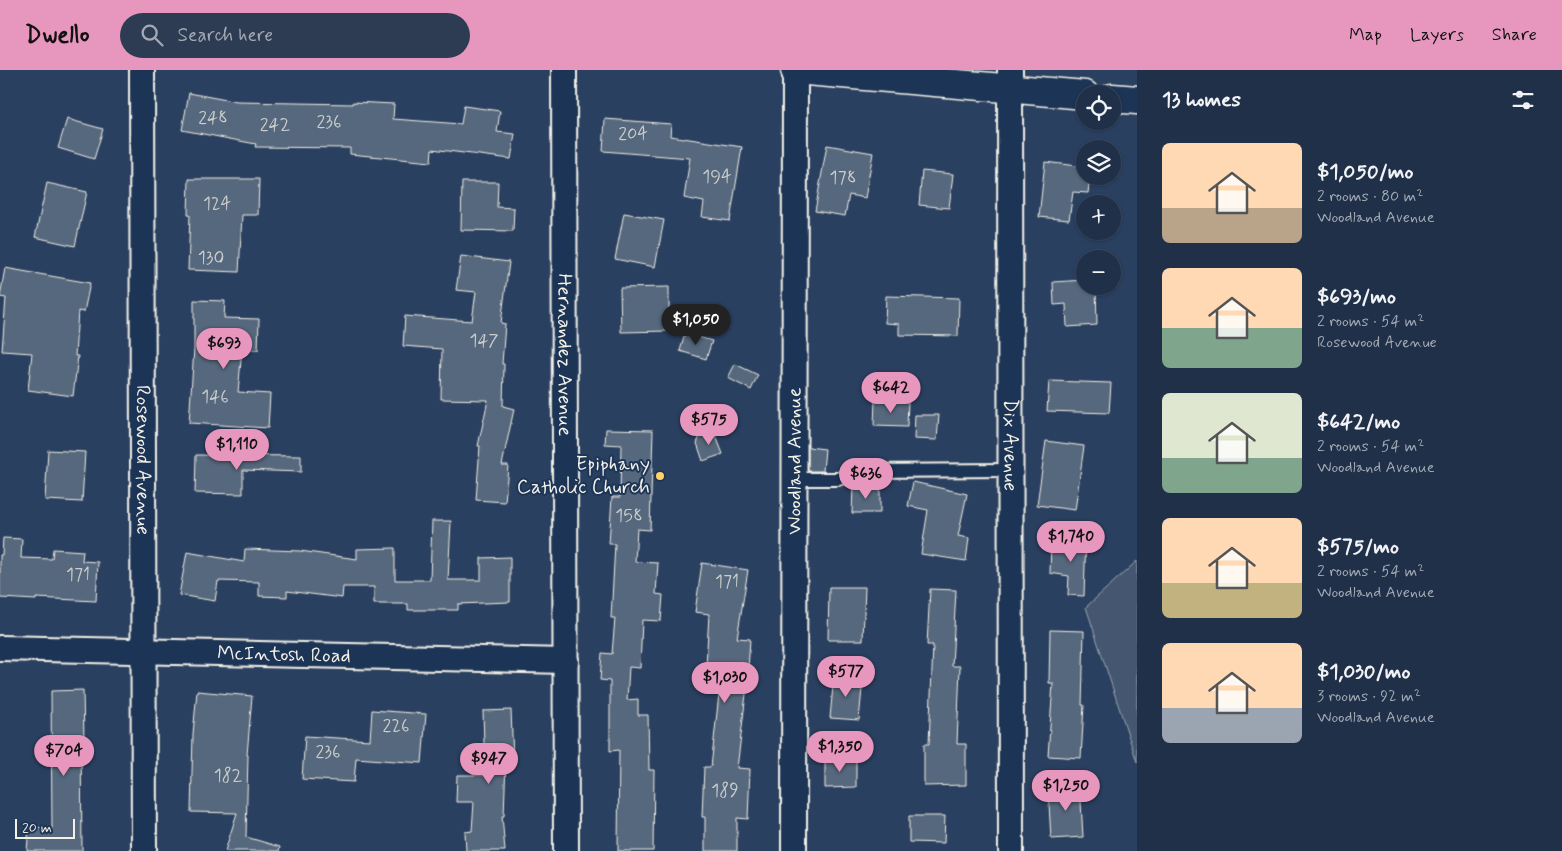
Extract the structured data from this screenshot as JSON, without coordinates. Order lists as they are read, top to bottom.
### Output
{
  "streets": {
    "street": [
      "Hernandez Avenue",
      "Dix Avenue",
      "Rosewood Avenue",
      "Woodland Avenue",
      "McIntosh Road"
    ]
  },
  "crossings": [
    ["Hernandez Avenue", "McIntosh Road"],
    ["Rosewood Avenue", "McIntosh Road"]
  ],
  "places": ["Epiphany Catholic Church"],
  "house_numbers": [
    "248",
    "236",
    "242",
    "204",
    "194",
    "178",
    "124",
    "130",
    "147",
    "146",
    "158",
    "171",
    "171",
    "226",
    "236",
    "182",
    "189"
  ],
  "scale_bar": "20 m",
  "page": {
    "header": "Dwello",
    "search": "Search here",
    "nav": ["Map", "Layers", "Share"],
    "heading": "13 homes",
    "map_buttons": ["+", "−"],
    "list": [
      {
        "name": "$1,050/mo",
        "note": "2 rooms · 80 m² · Woodland Avenue"
      },
      {
        "name": "$693/mo",
        "note": "2 rooms · 54 m² · Rosewood Avenue"
      },
      {
        "name": "$642/mo",
        "note": "2 rooms · 54 m² · Woodland Avenue"
      },
      {
        "name": "$575/mo",
        "note": "2 rooms · 54 m² · Woodland Avenue"
      },
      {
        "name": "$1,030/mo",
        "note": "3 rooms · 92 m² · Woodland Avenue"
      }
    ],
    "price": [
      "$1,050",
      "$693",
      "$642",
      "$575",
      "$1,110",
      "$636",
      "$1,740",
      "$577",
      "$1,030",
      "$1,350",
      "$704",
      "$947",
      "$1,250"
    ],
    "scale": "20 m"
  }
}
